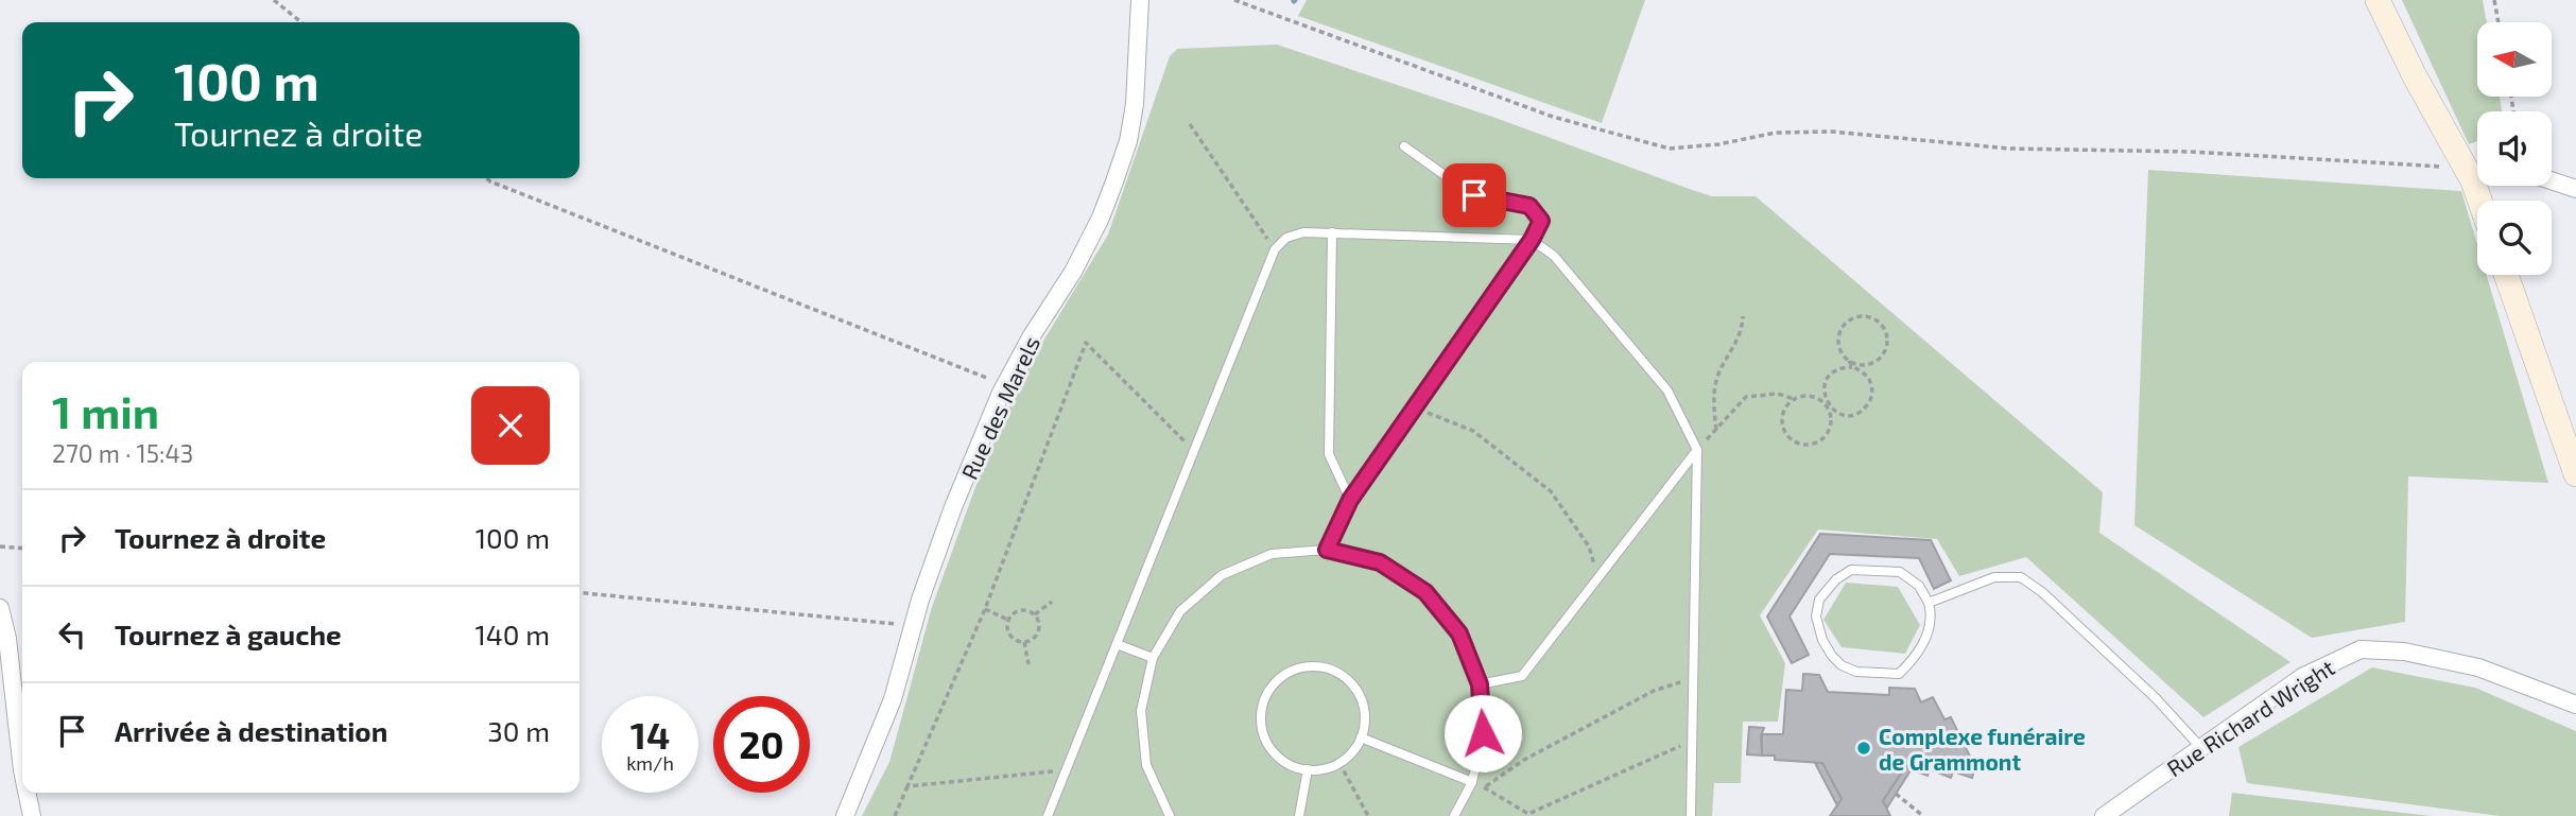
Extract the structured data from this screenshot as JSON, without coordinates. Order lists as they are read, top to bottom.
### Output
{
  "streets": {
    "street": ["Rue des Marels", "Rue Richard Wright"]
  },
  "places": ["Complexe funéraire de Grammont"],
  "north": "left",
  "page": {
    "turn": ["100 m", "Tournez à droite"],
    "heading": ["1 min", "270 m · 15:43"],
    "list": [
      {
        "name": "Tournez à droite",
        "value": "100 m"
      },
      {
        "name": "Tournez à gauche",
        "value": "140 m"
      },
      {
        "name": "Arrivée à destination",
        "value": "30 m"
      }
    ],
    "speed": "14 km/h",
    "limit": "20"
  }
}
